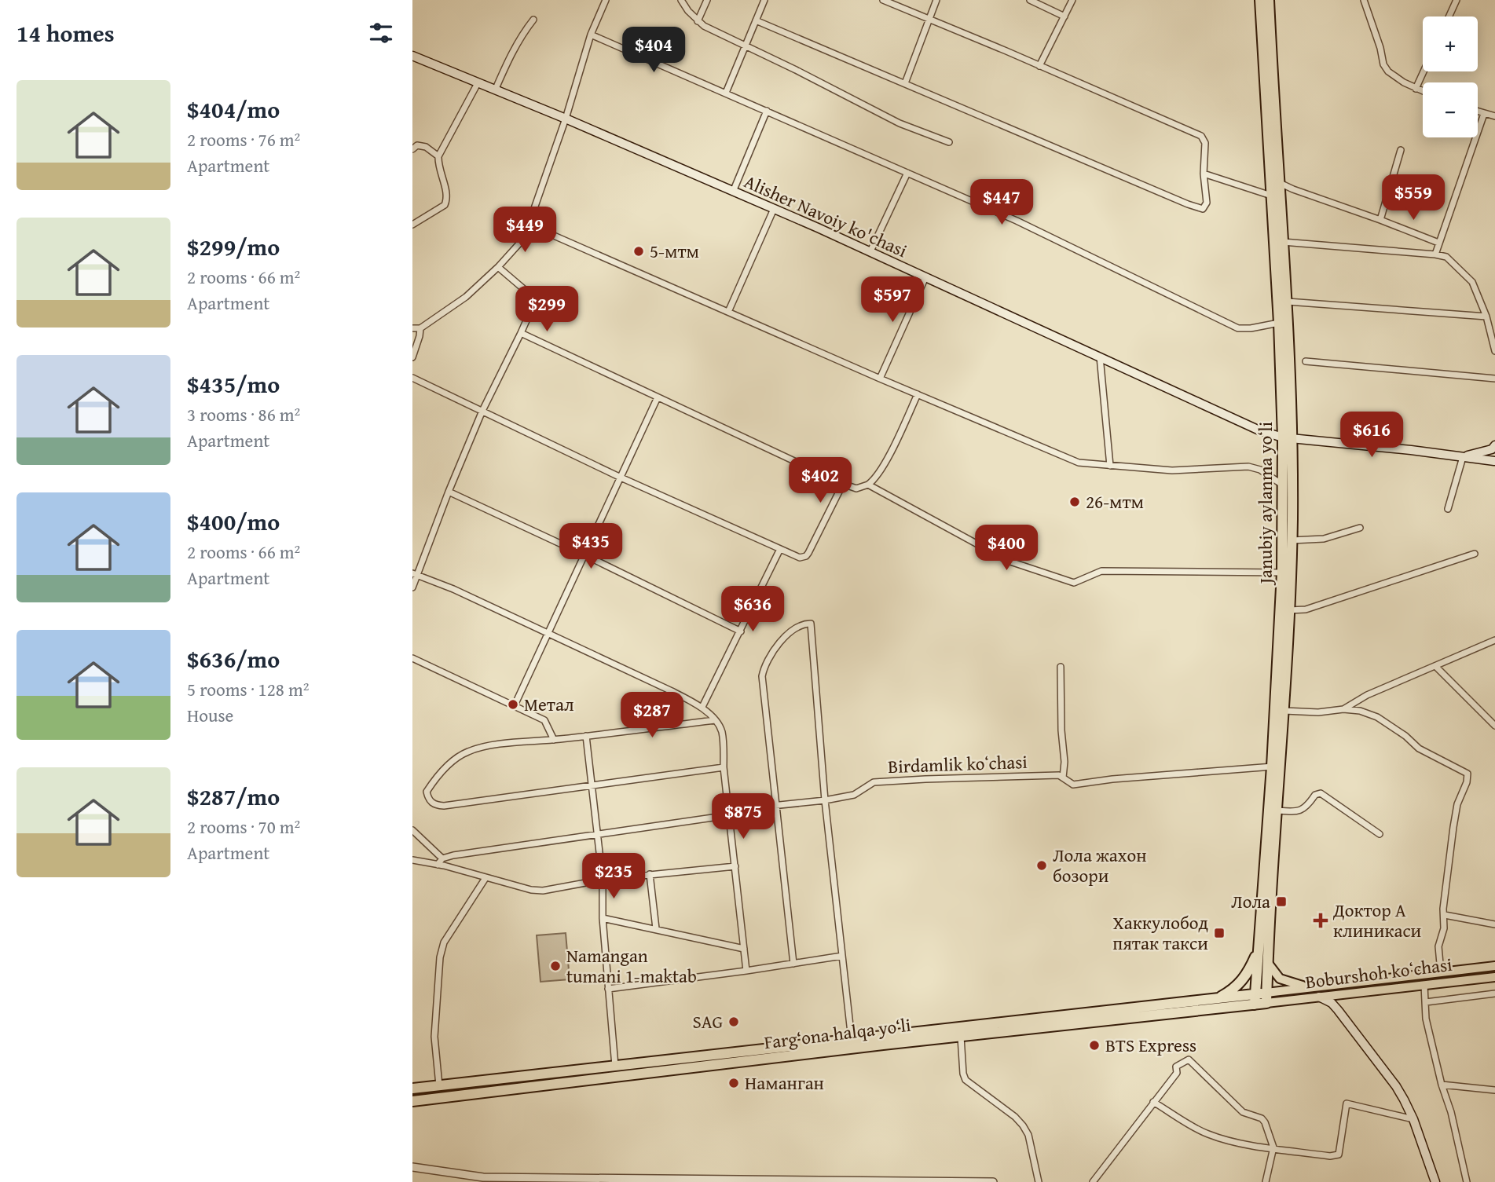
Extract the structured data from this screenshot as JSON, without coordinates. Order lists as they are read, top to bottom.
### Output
{
  "streets": {
    "highway": ["Janubiy aylanma yoʻli", "Farg‘ona halqa yo‘li"],
    "main road": ["Alisher Navoiy ko'chasi", "Boburshoh koʻchasi"],
    "street": ["Birdamlik koʻchasi"]
  },
  "crossings": [
    ["Alisher Navoiy ko'chasi", "Janubiy aylanma yoʻli"],
    ["Janubiy aylanma yoʻli", "Birdamlik koʻchasi"],
    ["Janubiy aylanma yoʻli", "Boburshoh koʻchasi"],
    ["Janubiy aylanma yoʻli", "Farg‘ona halqa yo‘li"],
    ["Boburshoh koʻchasi", "Farg‘ona halqa yo‘li"]
  ],
  "places": {
    "other": [
      "5-мтм",
      "26-мтм",
      "Метал",
      "Лола жахон бозори",
      "Namangan tumani 1-maktab",
      "SAG",
      "BTS Express",
      "Наманган"
    ],
    "transit": ["Лола", "Хаккулобод пятак такси"],
    "health": ["Доктор А клиникаси"]
  },
  "page": {
    "heading": "14 homes",
    "map_buttons": ["+", "−"],
    "price": [
      "$404",
      "$559",
      "$447",
      "$449",
      "$597",
      "$299",
      "$616",
      "$402",
      "$435",
      "$400",
      "$636",
      "$287",
      "$875",
      "$235"
    ],
    "list": [
      {
        "name": "$404/mo",
        "note": "2 rooms · 76 m² · Apartment"
      },
      {
        "name": "$299/mo",
        "note": "2 rooms · 66 m² · Apartment"
      },
      {
        "name": "$435/mo",
        "note": "3 rooms · 86 m² · Apartment"
      },
      {
        "name": "$400/mo",
        "note": "2 rooms · 66 m² · Apartment"
      },
      {
        "name": "$636/mo",
        "note": "5 rooms · 128 m² · House"
      },
      {
        "name": "$287/mo",
        "note": "2 rooms · 70 m² · Apartment"
      }
    ]
  }
}
